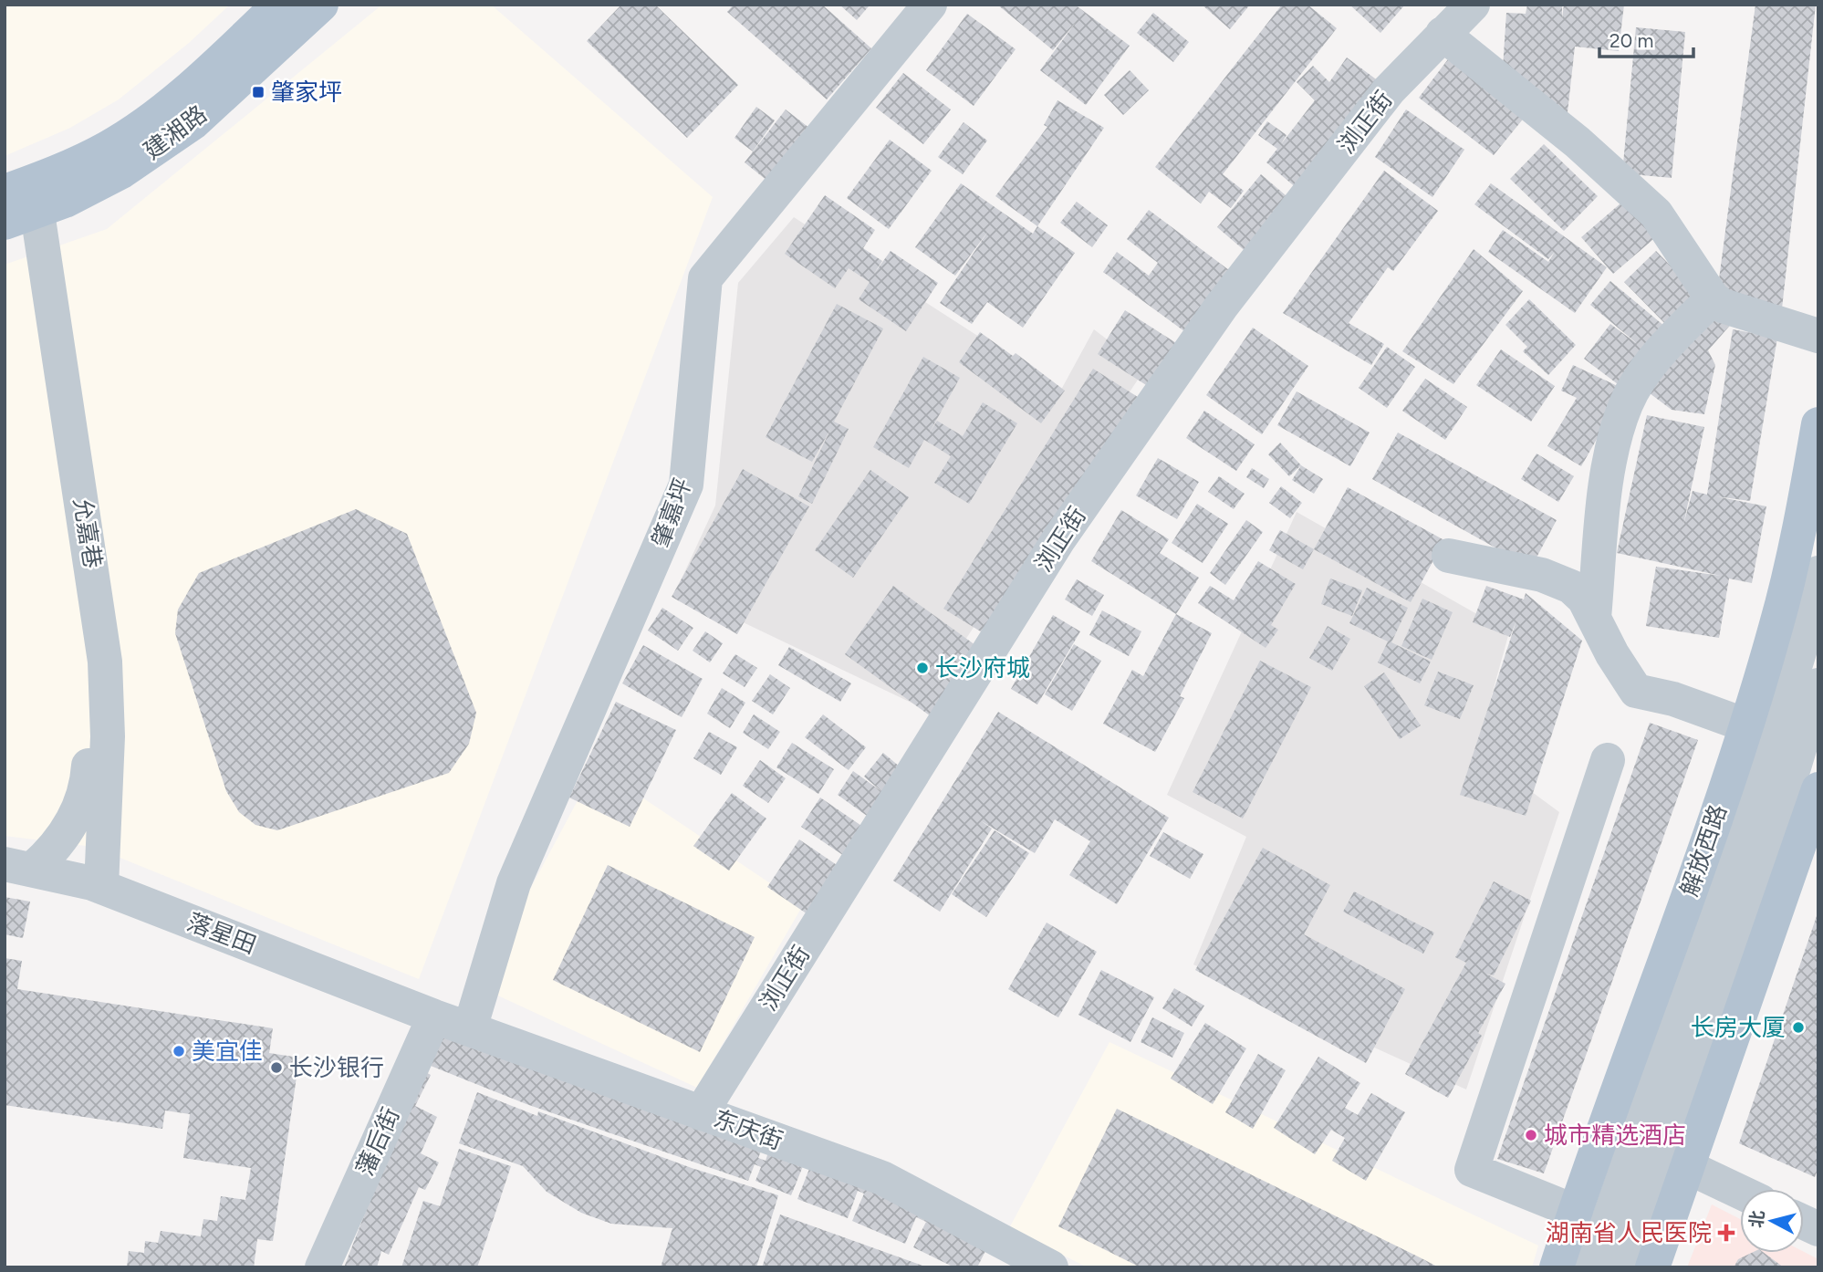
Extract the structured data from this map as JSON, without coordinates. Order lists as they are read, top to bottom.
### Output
{
  "streets": {
    "main road": ["建湘路", "解放西路"],
    "street": [
      "浏正街",
      "肇嘉坪",
      "允嘉巷",
      "落星田",
      "东庆街",
      "藩后街"
    ]
  },
  "crossings": [
    ["浏正街", "东庆街"],
    ["建湘路", "允嘉巷"],
    ["肇嘉坪", "东庆街"],
    ["允嘉巷", "落星田"],
    ["落星田", "东庆街"],
    ["落星田", "藩后街"],
    ["东庆街", "藩后街"]
  ],
  "places": {
    "transit": ["肇家坪"],
    "other": [
      "长沙府城",
      "长房大厦",
      "美宜佳",
      "长沙银行",
      "城市精选酒店"
    ],
    "health": ["湖南省人民医院"]
  },
  "scale_bar": "20 m",
  "north": "left"
}
